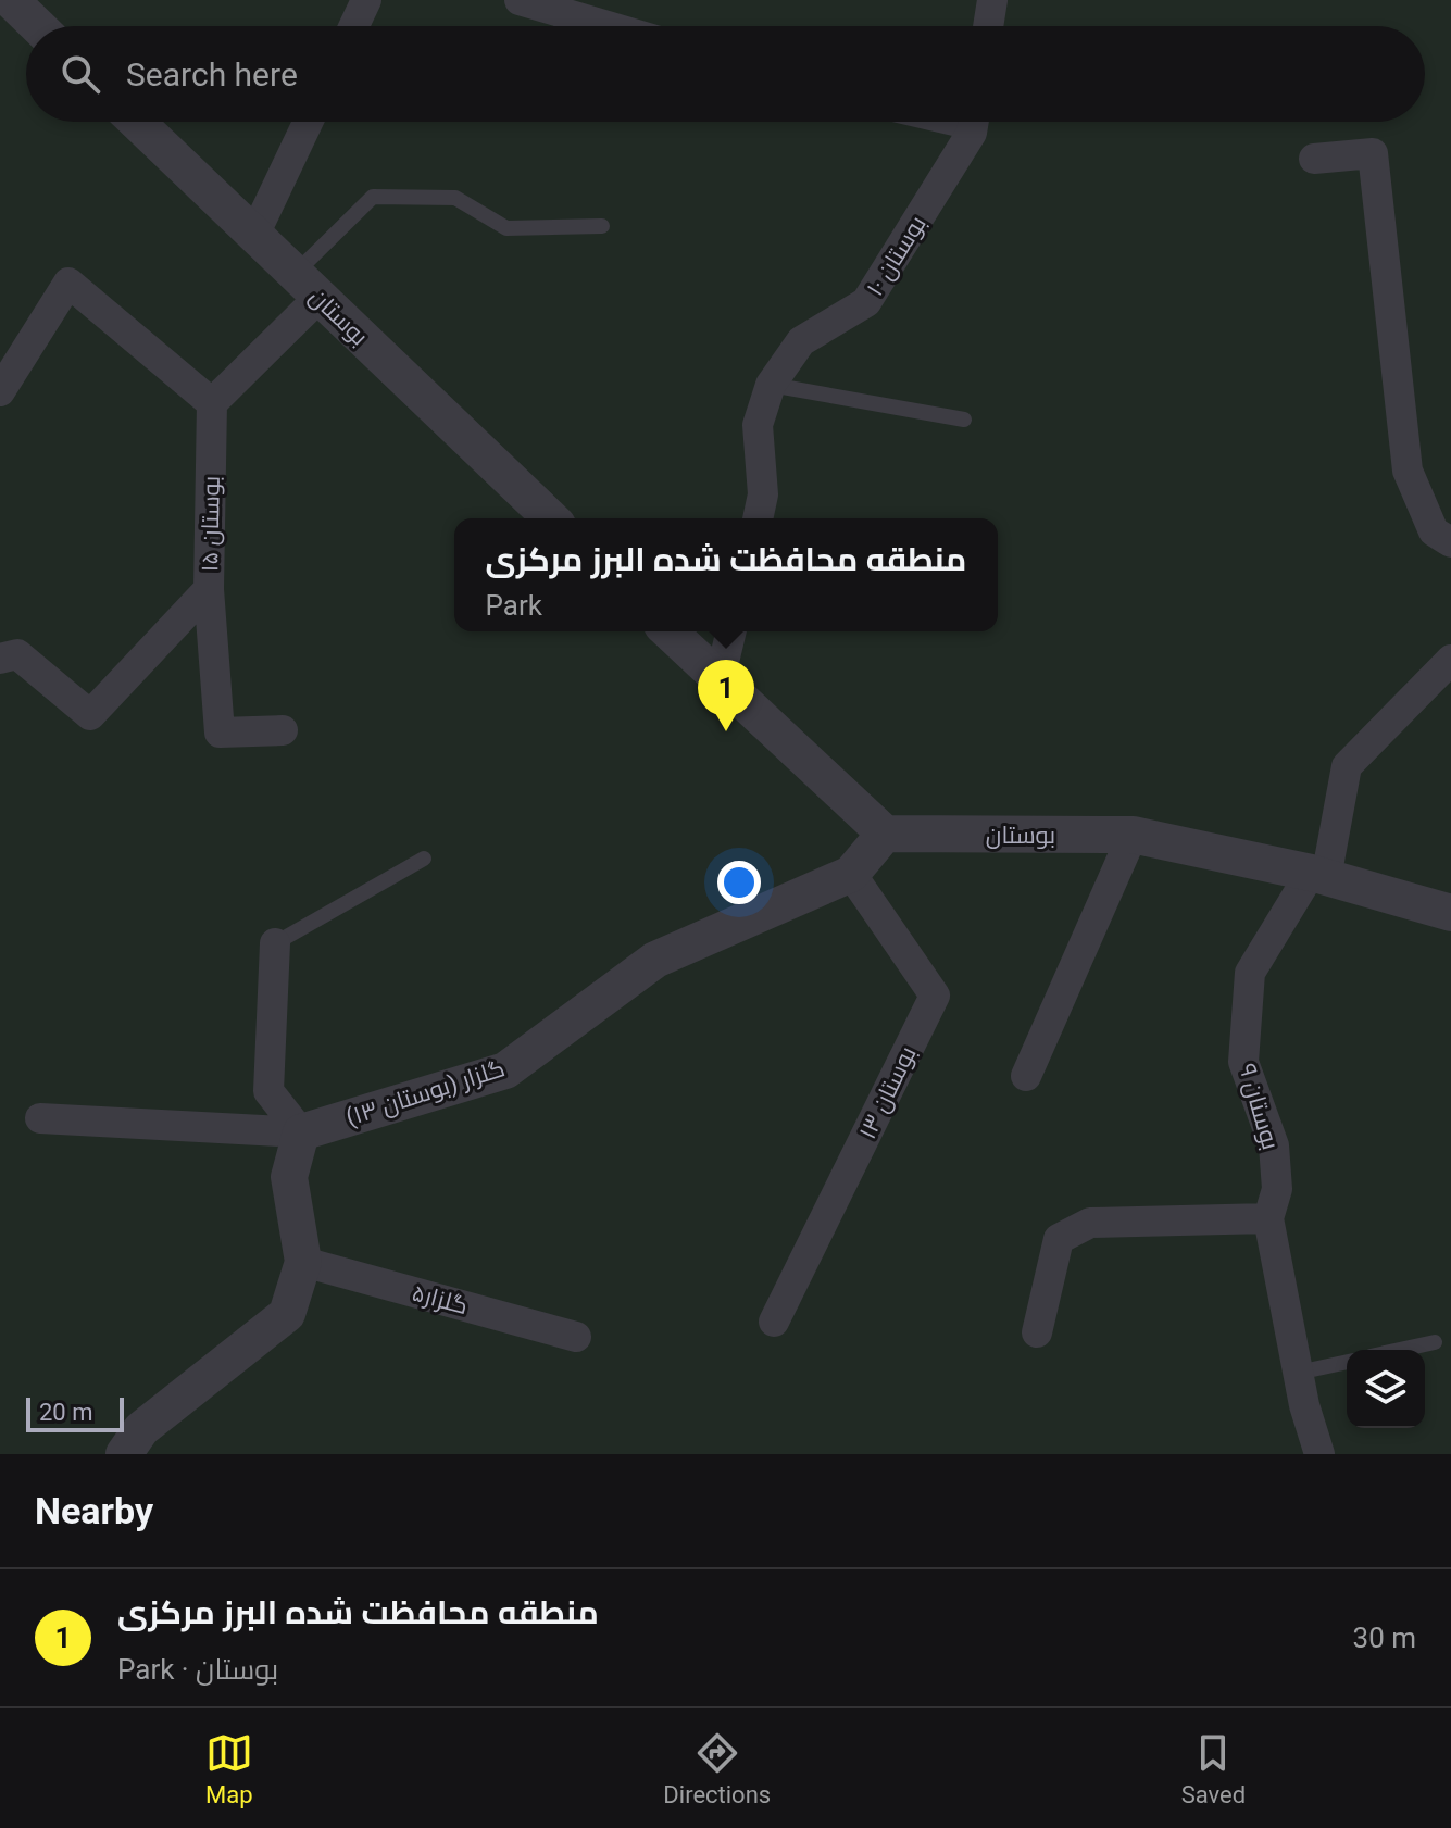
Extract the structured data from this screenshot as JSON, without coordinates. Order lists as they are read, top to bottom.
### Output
{
  "streets": {
    "street": [
      "بوستان ۱۰",
      "بوستان",
      "بوستان ۱۵",
      "گلزار (بوستان ۱۳)",
      "بوستان ۱۳",
      "بوستان ۹",
      "گلزار۵"
    ]
  },
  "crossings": [
    ["بوستان", "گلزار (بوستان ۱۳)"],
    ["بوستان", "بوستان ۹"],
    ["گلزار (بوستان ۱۳)", "بوستان ۱۳"]
  ],
  "scale_bar": "20 m",
  "page": {
    "search": "Search here",
    "popup": ["منطقه محافظت شده البرز مرکزی", "Park"],
    "pins": "1",
    "scale": "20 m",
    "heading": "Nearby",
    "list": [
      {
        "mark": "1",
        "name": "منطقه محافظت شده البرز مرکزی",
        "note": "Park · بوستان",
        "value": "30 m"
      }
    ],
    "nav": ["Map", "Directions", "Saved"]
  }
}
